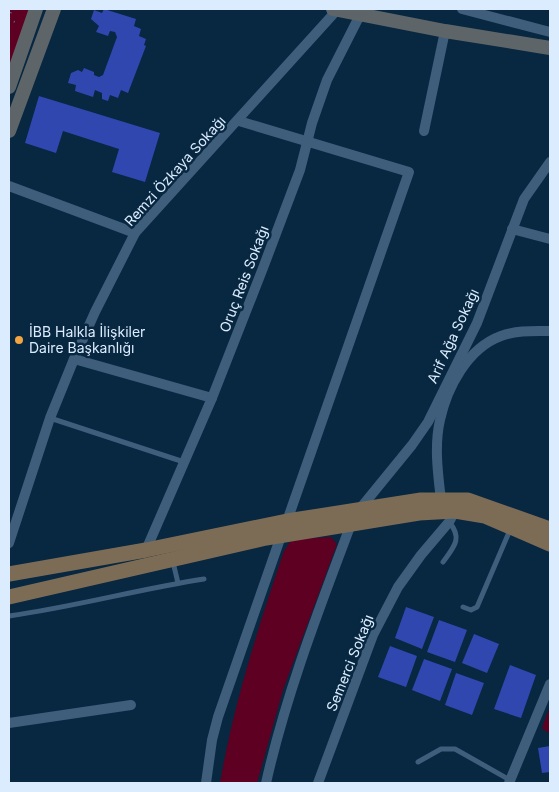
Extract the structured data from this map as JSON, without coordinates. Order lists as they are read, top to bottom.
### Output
{
  "streets": {
    "street": [
      "Remzi Özkaya Sokağı",
      "Oruç Reis Sokağı",
      "Arif Ağa Sokağı",
      "Semerci Sokağı"
    ]
  },
  "places": ["İBB Halkla İlişkiler Daire Başkanlığı"]
}
